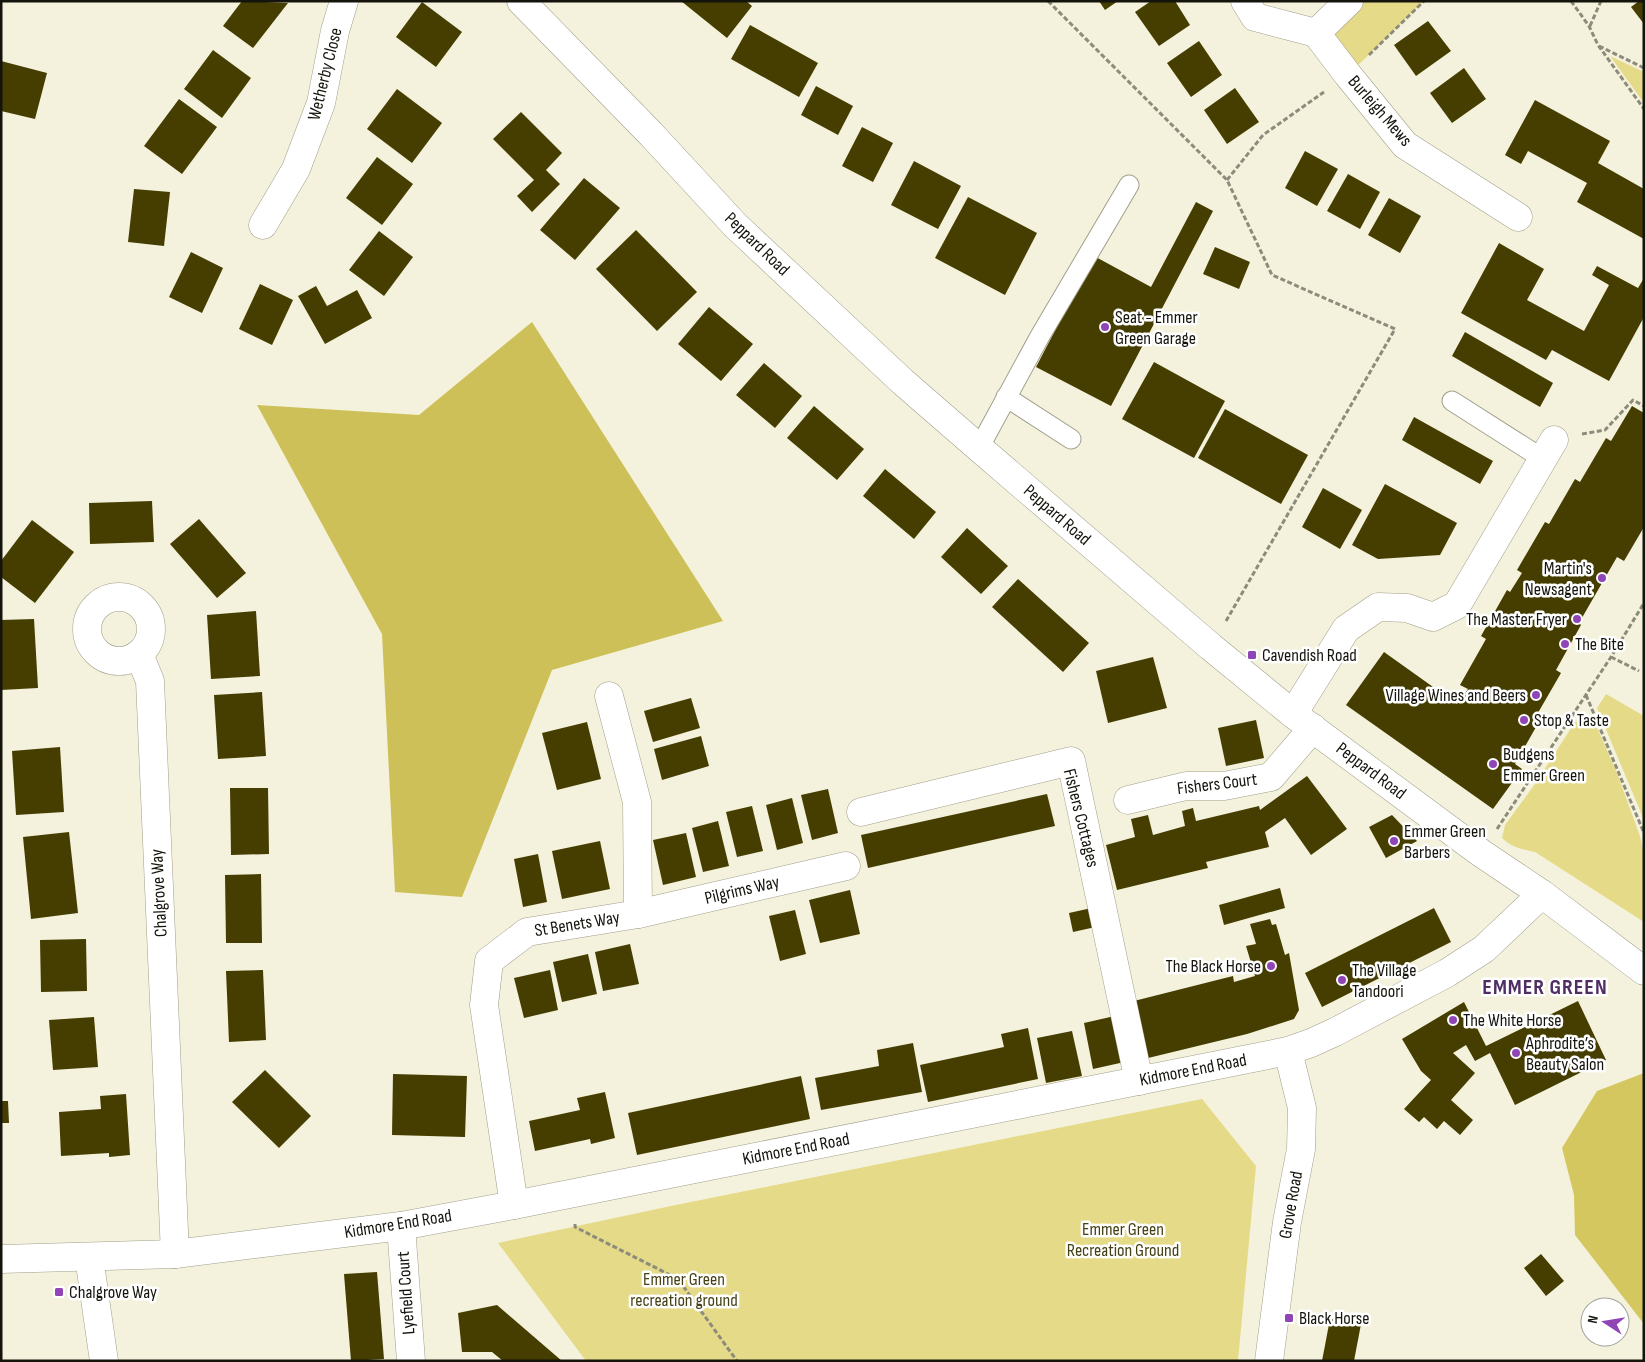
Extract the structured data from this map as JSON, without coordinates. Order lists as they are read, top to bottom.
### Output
{
  "streets": {
    "street": [
      "Wetherby Close",
      "Burleigh Mews",
      "Peppard Road",
      "Fishers Court",
      "Fishers Cottages",
      "Pilgrims Way",
      "Chalgrove Way",
      "St Benets Way",
      "Kidmore End Road",
      "Grove Road",
      "Lyefield Court"
    ]
  },
  "crossings": [
    ["Peppard Road", "Fishers Court"],
    ["Peppard Road", "Kidmore End Road"],
    ["Fishers Cottages", "Kidmore End Road"],
    ["Pilgrims Way", "St Benets Way"],
    ["Chalgrove Way", "Kidmore End Road"],
    ["St Benets Way", "Kidmore End Road"],
    ["Kidmore End Road", "Grove Road"],
    ["Kidmore End Road", "Lyefield Court"]
  ],
  "districts": ["EMMER GREEN"],
  "parks": ["Emmer Green Recreation Ground", "Emmer Green recreation ground"],
  "places": {
    "other": [
      "Seat - Emmer Green Garage",
      "Martin's Newsagent",
      "The Master Fryer",
      "The Bite",
      "Village Wines and Beers",
      "Stop & Taste",
      "Budgens Emmer Green",
      "Emmer Green Barbers",
      "The Black Horse",
      "The Village Tandoori",
      "The White Horse",
      "Aphrodite’s Beauty Salon"
    ],
    "transit": ["Cavendish Road", "Chalgrove Way", "Black Horse"]
  },
  "north": "left"
}
